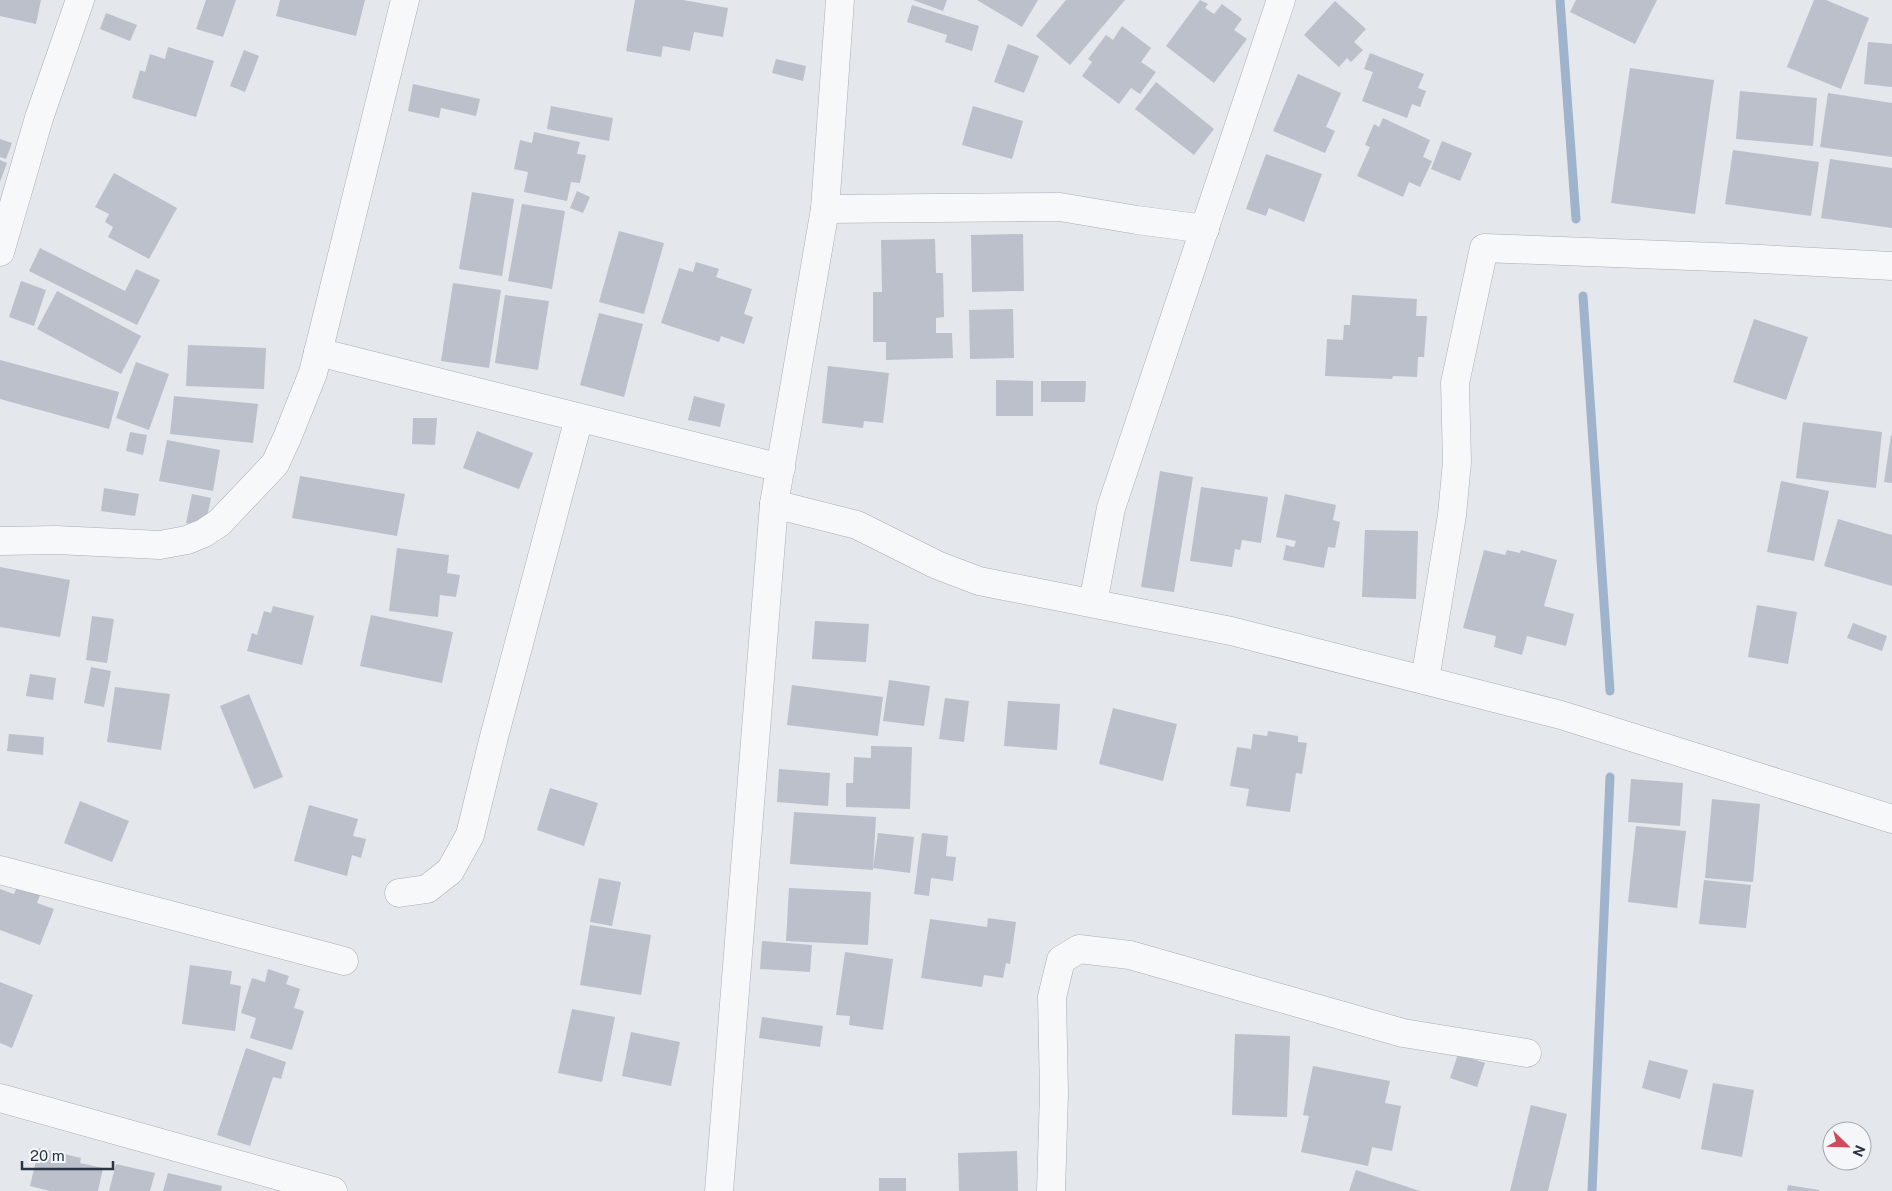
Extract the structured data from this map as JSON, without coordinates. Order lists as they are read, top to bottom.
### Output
{
  "scale_bar": "20 m",
  "north": "bottom right"
}
